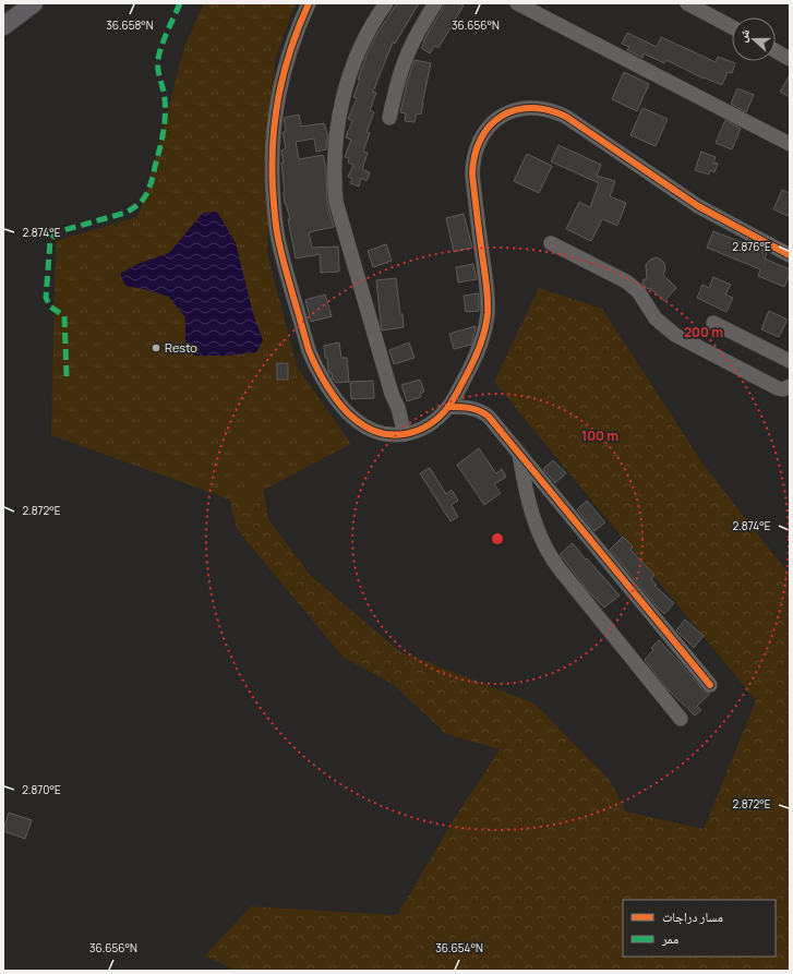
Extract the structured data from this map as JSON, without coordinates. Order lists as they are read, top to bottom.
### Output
{
  "places": ["Resto"],
  "legend": ["مسار دراجات", "ممر"],
  "north": "left",
  "coordinates": [
    "36.658°N",
    "36.656°N",
    "2.874°E",
    "2.876°E",
    "2.872°E",
    "2.870°E",
    "36.654°N"
  ],
  "rings": ["200 m", "100 m"]
}
